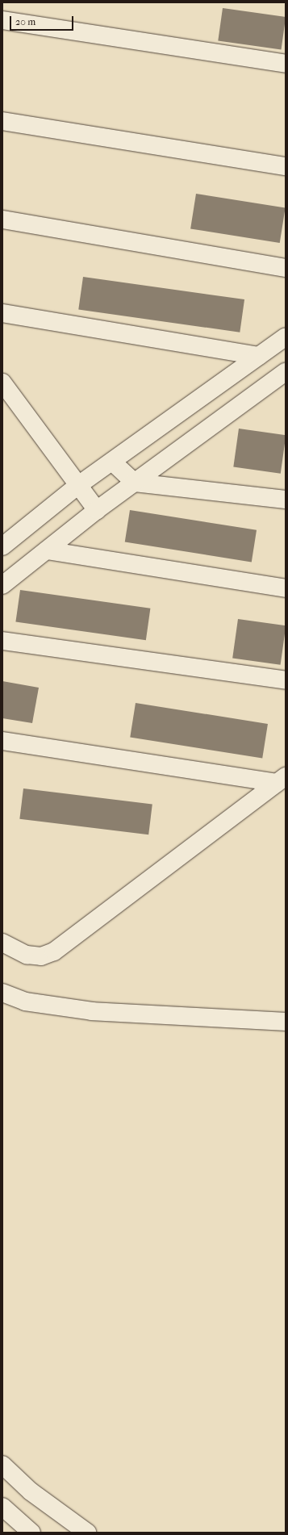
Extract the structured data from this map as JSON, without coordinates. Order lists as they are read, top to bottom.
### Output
{
  "scale_bar": "20 m"
}
